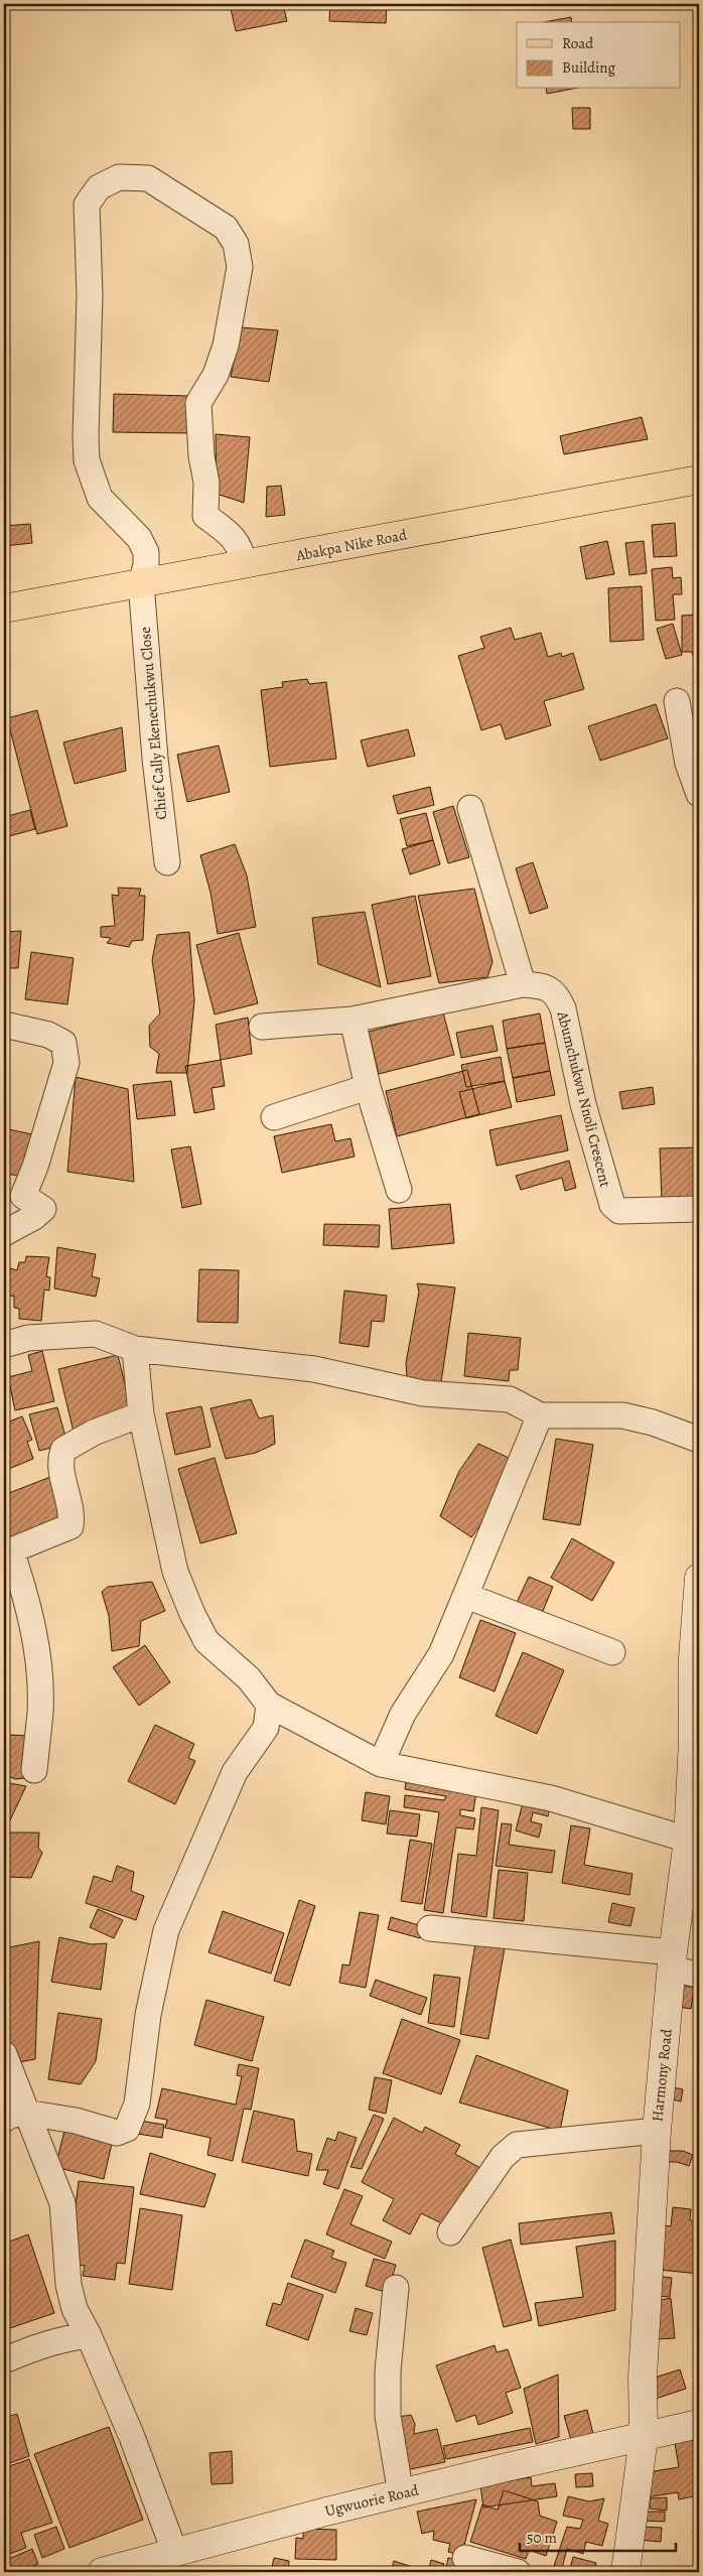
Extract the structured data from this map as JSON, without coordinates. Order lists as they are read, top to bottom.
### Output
{
  "streets": {
    "main road": ["Abakpa Nike Road", "Harmony Road", "Ugwuorie Road"],
    "street": ["Chief Cally Ekenechukwu Close", "Abumchukwu Nnoli Crescent"]
  },
  "crossings": [
    ["Abakpa Nike Road", "Chief Cally Ekenechukwu Close"],
    ["Harmony Road", "Ugwuorie Road"]
  ],
  "legend": ["Road", "Building"],
  "scale_bar": "50 m"
}
